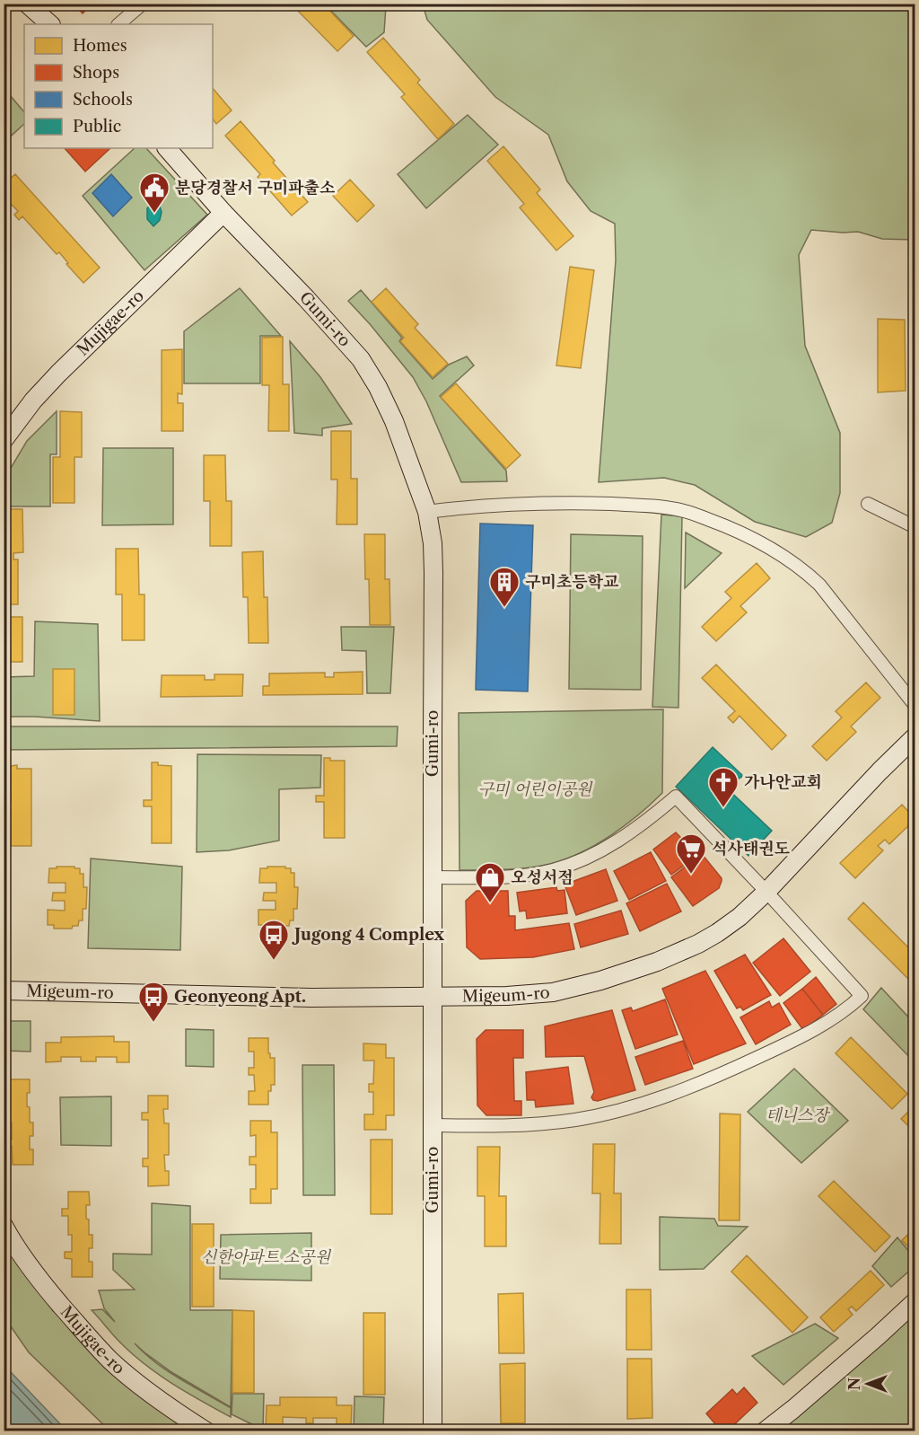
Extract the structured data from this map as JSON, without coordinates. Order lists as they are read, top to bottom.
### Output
{
  "streets": {
    "street": ["Gumi-ro", "Mujigae-ro", "Migeum-ro"]
  },
  "crossings": [
    ["Gumi-ro", "Mujigae-ro"],
    ["Gumi-ro", "Migeum-ro"]
  ],
  "parks": ["구미 어린이공원", "테니스장", "신한아파트 소공원"],
  "places": {
    "public building": ["분당경찰서 구미파출소"],
    "building": ["구미초등학교"],
    "church": ["가나안교회"],
    "supermarket": ["석사태권도"],
    "shop": ["오성서점"],
    "bus stop": ["Jugong 4 Complex", "Geonyeong Apt."]
  },
  "legend": [
    "Homes",
    "Shops",
    "Schools",
    "Public"
  ],
  "north": "left"
}
